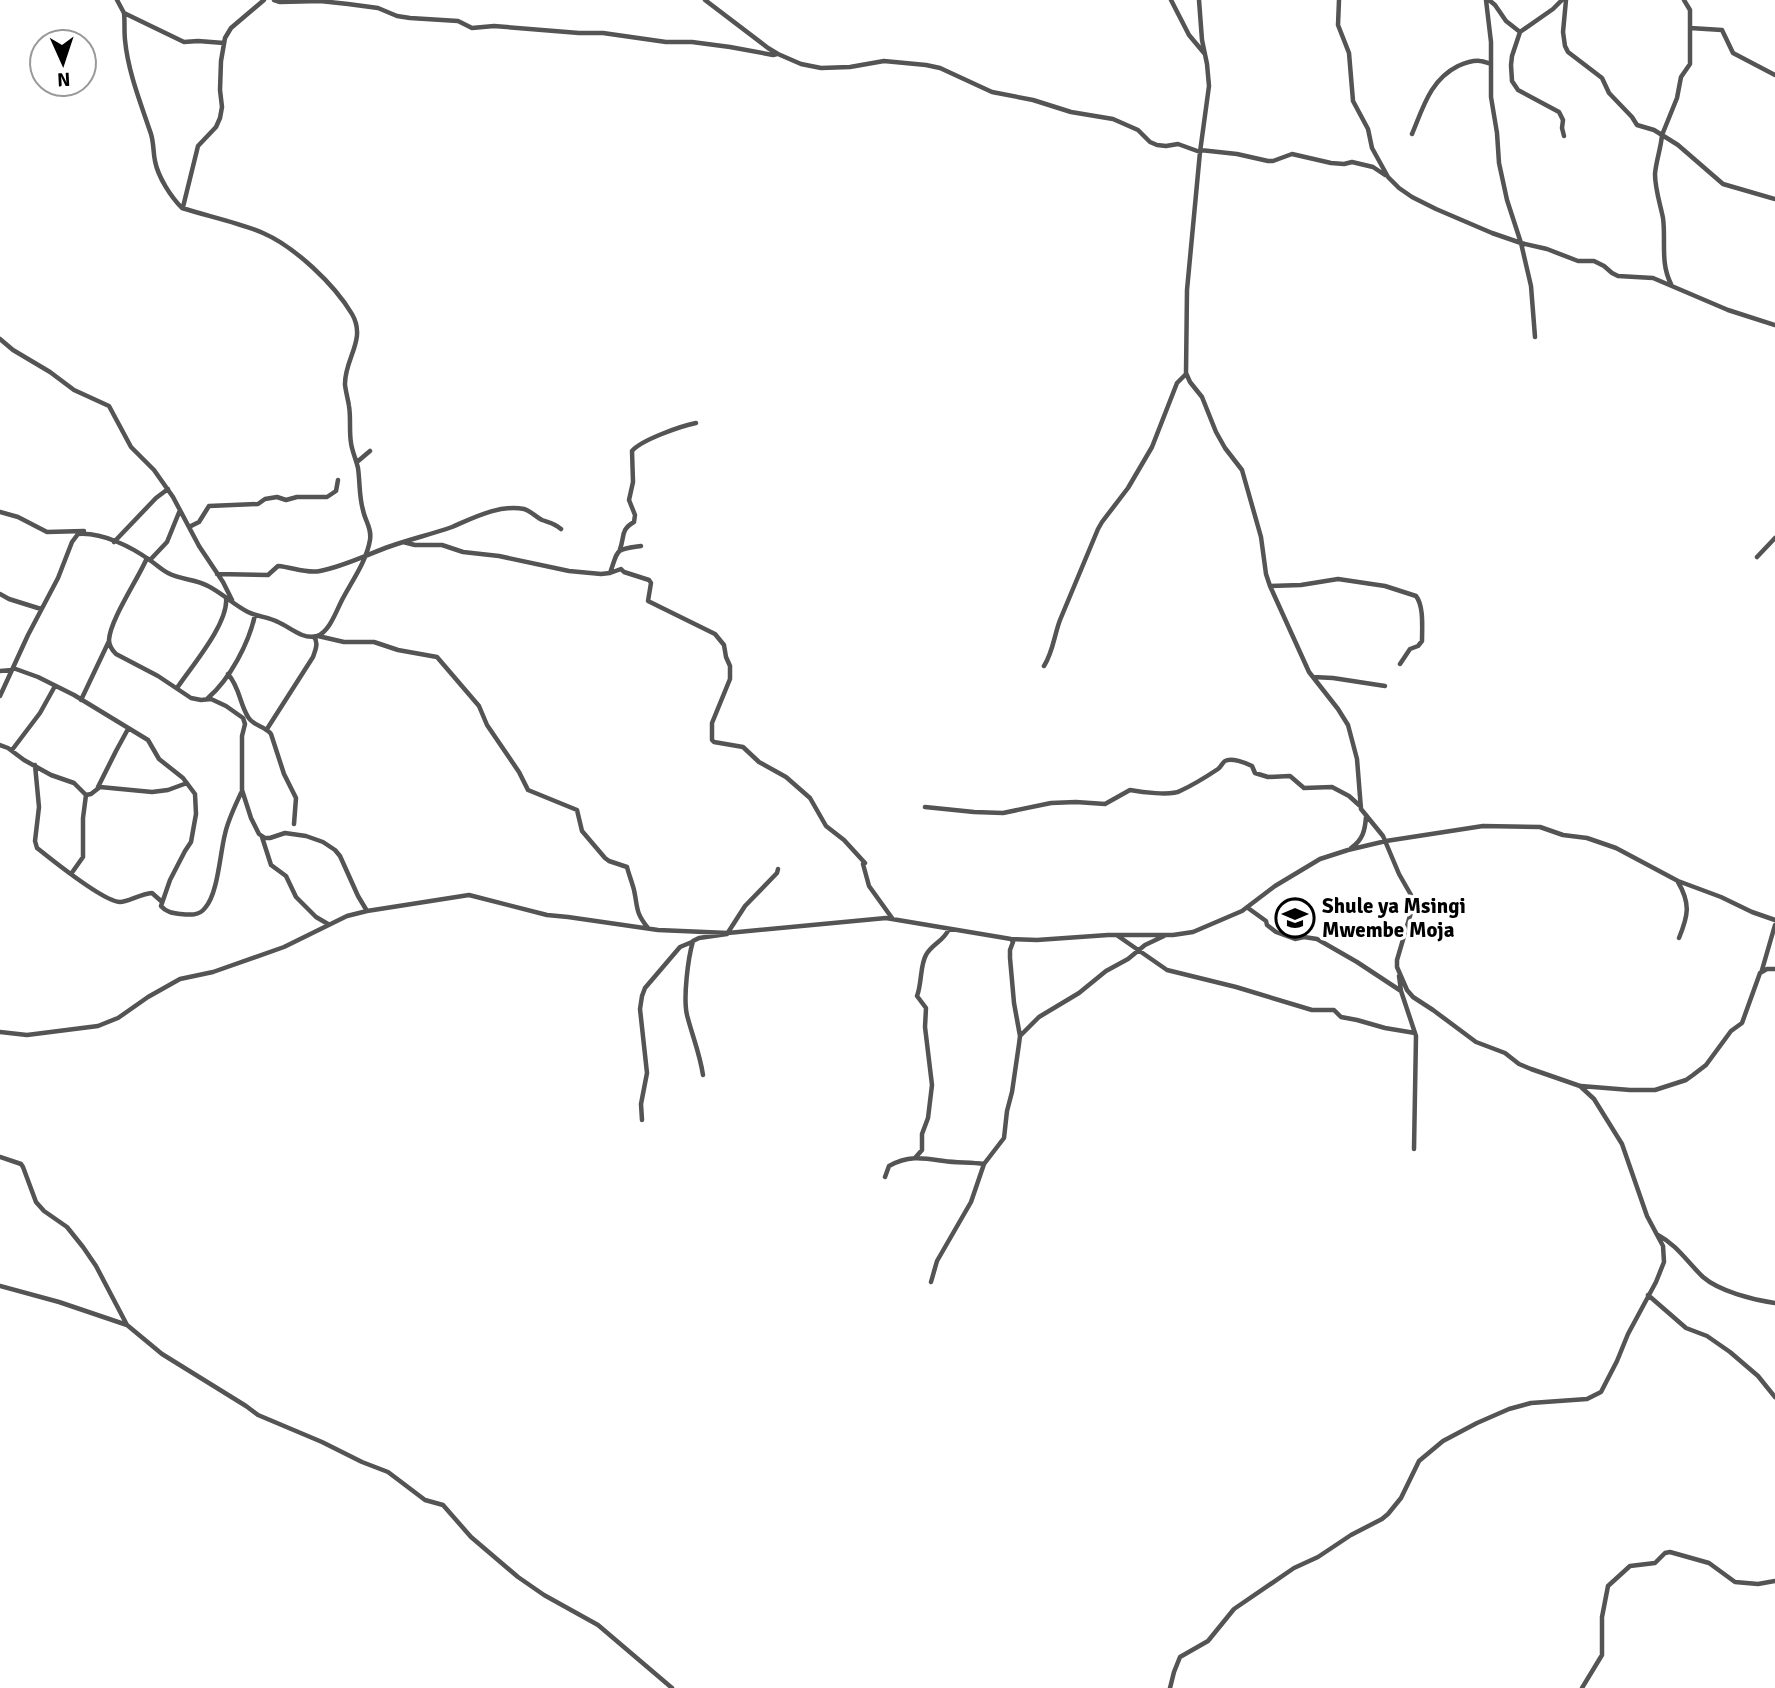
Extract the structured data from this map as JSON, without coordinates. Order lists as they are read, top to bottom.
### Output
{
  "places": {
    "school or university": ["Shule ya Msingi Mwembe Moja"]
  },
  "north": "bottom"
}
